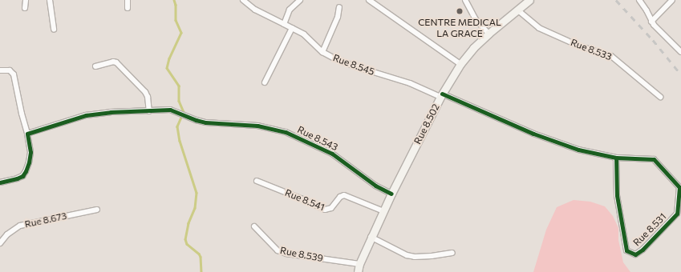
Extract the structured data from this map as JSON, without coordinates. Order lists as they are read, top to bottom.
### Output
{
  "streets": {
    "main road": ["Rue 8.502"],
    "street": [
      "Rue 8.533",
      "Rue 8.545",
      "Rue 8.543",
      "Rue 8.541",
      "Rue 8.673",
      "Rue 8.531",
      "Rue 8.539"
    ]
  },
  "crossings": [
    ["Rue 8.533", "Rue 8.502"],
    ["Rue 8.545", "Rue 8.502"],
    ["Rue 8.545", "Rue 8.531"],
    ["Rue 8.502", "Rue 8.543"],
    ["Rue 8.502", "Rue 8.541"],
    ["Rue 8.502", "Rue 8.531"],
    ["Rue 8.502", "Rue 8.539"]
  ],
  "places": ["CENTRE MEDICAL LA GRACE"]
}
